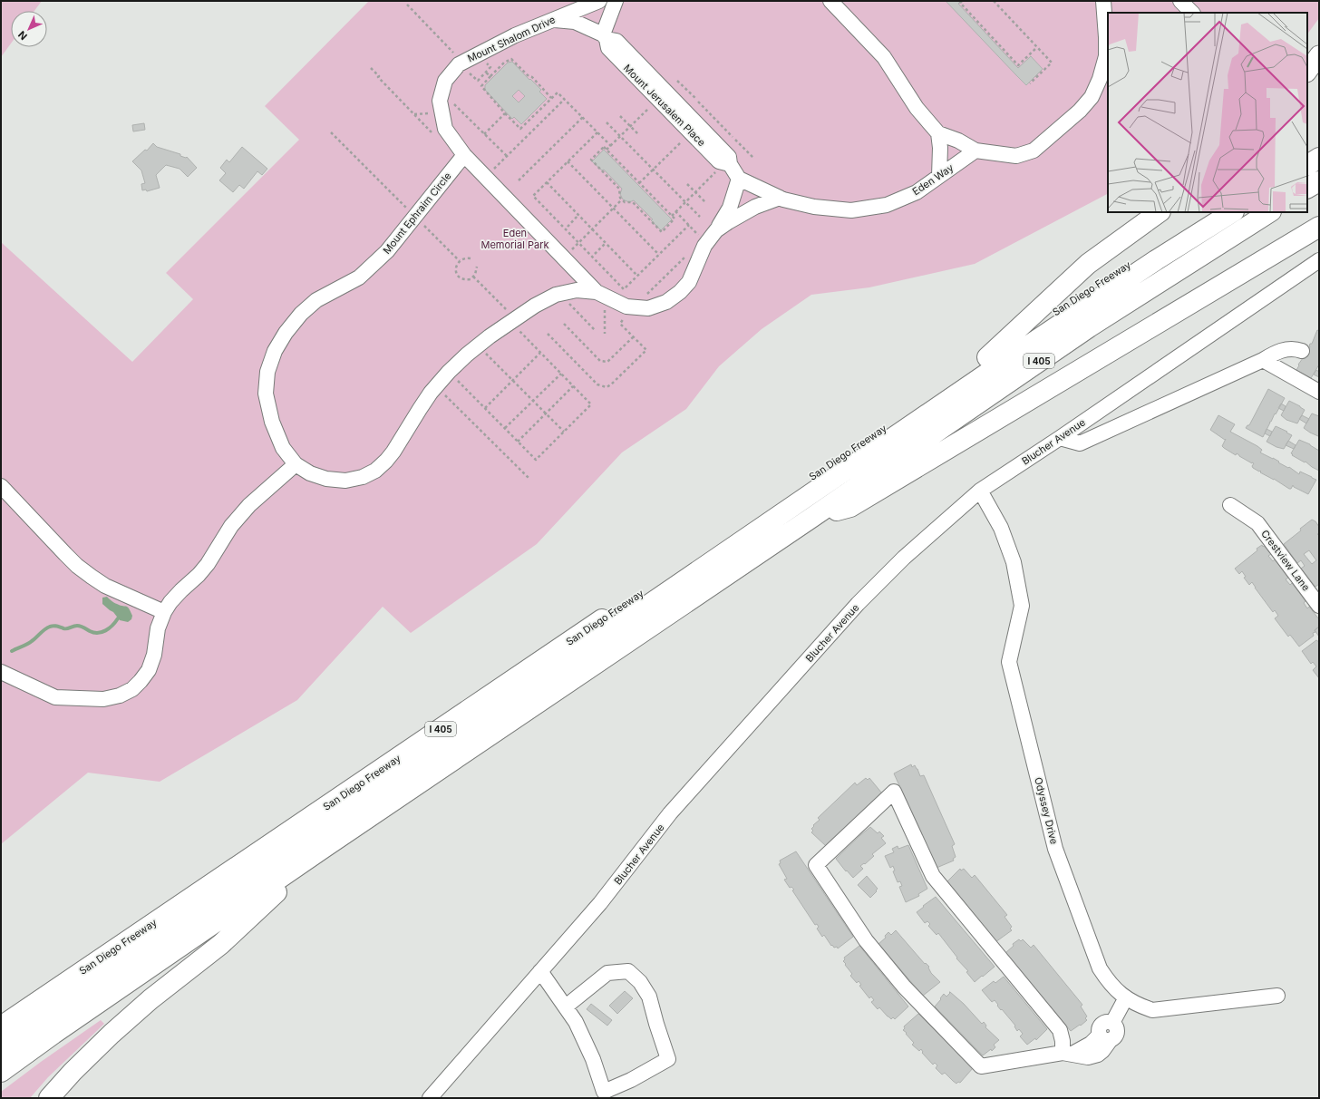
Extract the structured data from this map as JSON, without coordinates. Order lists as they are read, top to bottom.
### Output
{
  "streets": {
    "highway": ["San Diego Freeway", "I 405"],
    "street": [
      "Mount Shalom Drive",
      "Mount Jerusalem Place",
      "Eden Way",
      "Mount Ephraim Circle",
      "Blucher Avenue",
      "Crestview Lane",
      "Odyssey Drive"
    ]
  },
  "crossings": [
    ["Mount Shalom Drive", "Mount Jerusalem Place"],
    ["Mount Shalom Drive", "Mount Ephraim Circle"],
    ["Blucher Avenue", "Odyssey Drive"]
  ],
  "parks": ["Eden Memorial Park"],
  "north": "bottom left"
}
